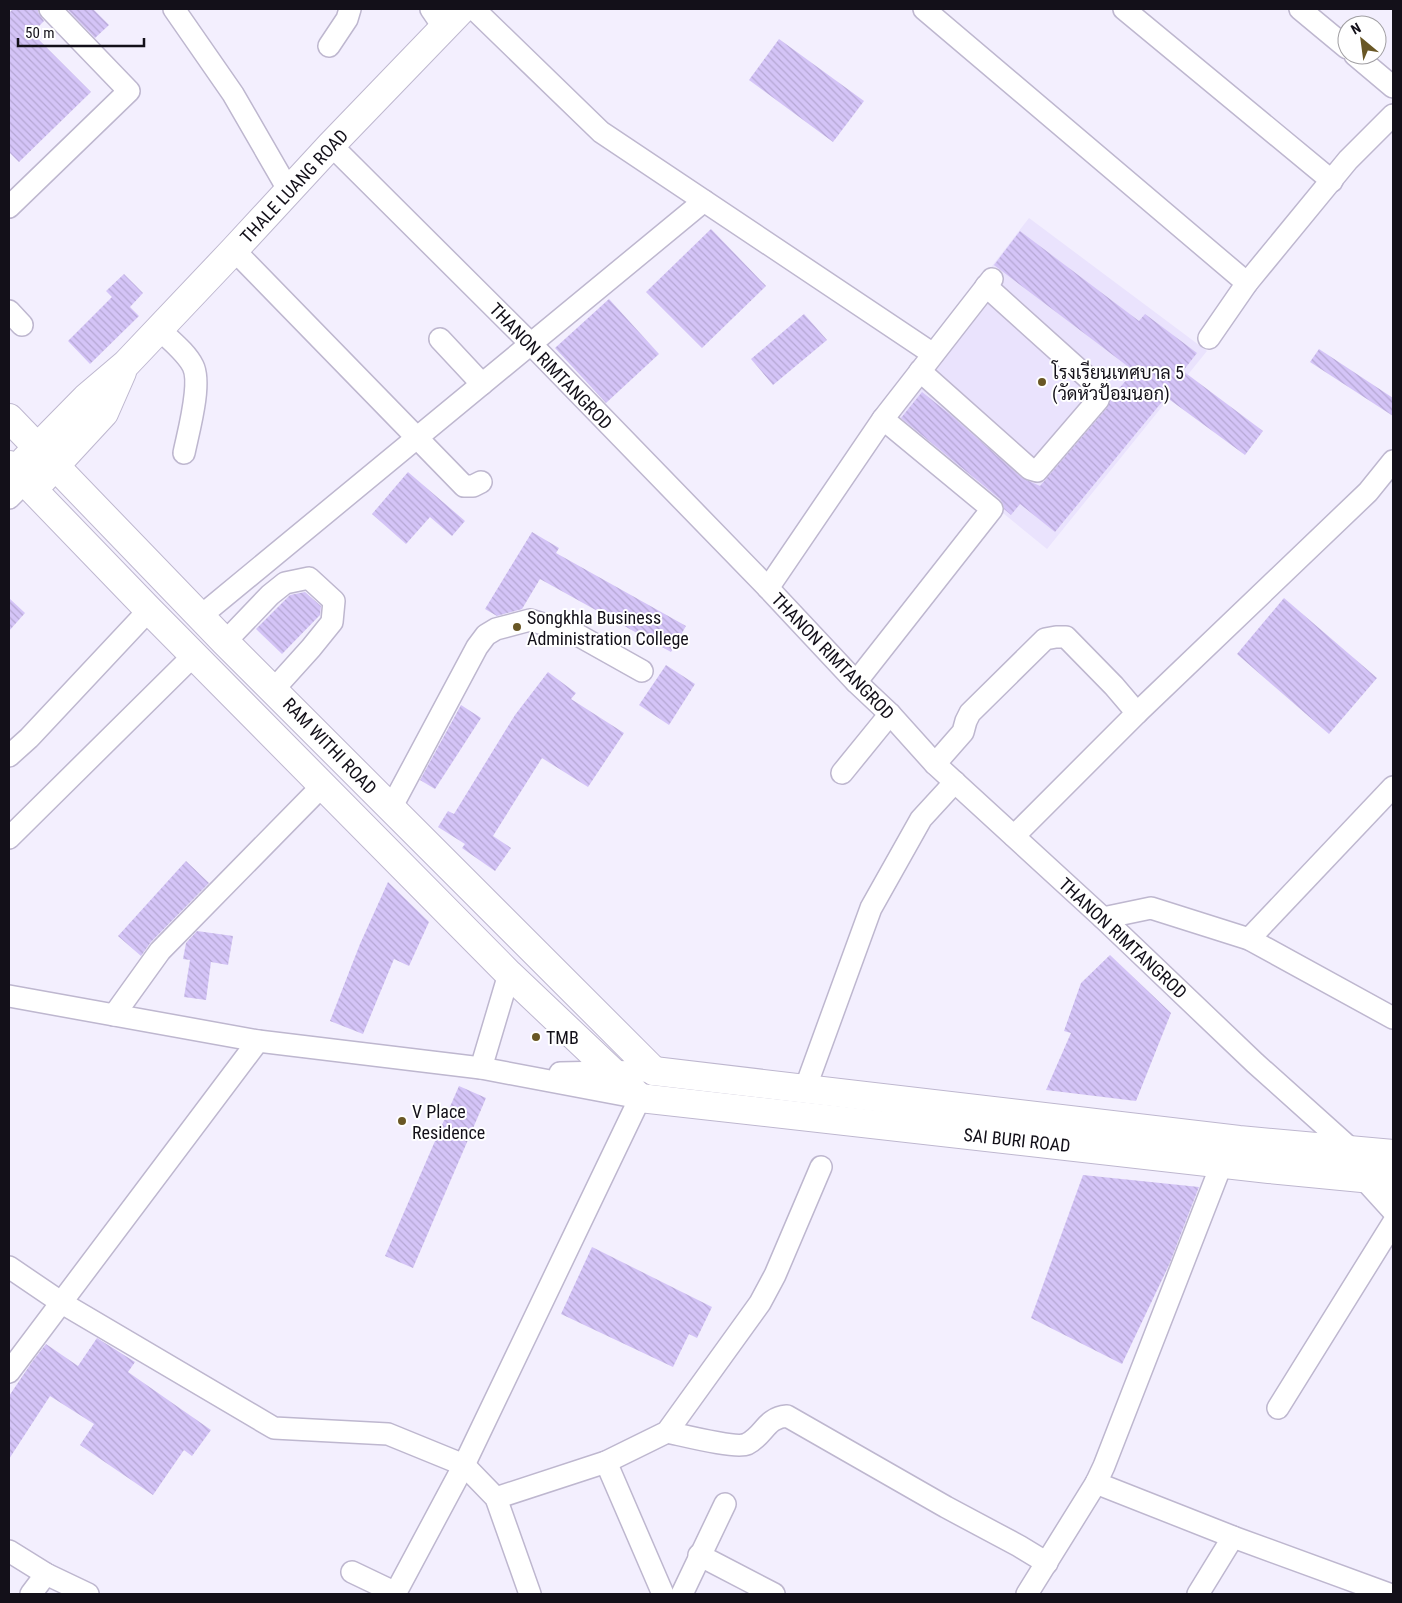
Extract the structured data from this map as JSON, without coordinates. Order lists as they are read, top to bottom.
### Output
{
  "streets": {
    "main road": ["THALE LUANG ROAD", "RAM WITHI ROAD", "SAI BURI ROAD"],
    "street": ["THANON RIMTANGROD"]
  },
  "crossings": [
    ["THALE LUANG ROAD", "THANON RIMTANGROD"],
    ["THALE LUANG ROAD", "RAM WITHI ROAD"],
    ["THANON RIMTANGROD", "SAI BURI ROAD"],
    ["RAM WITHI ROAD", "SAI BURI ROAD"]
  ],
  "places": [
    "โรงเรียนเทศบาล 5 (วัดหัวป้อมนอก)",
    "Songkhla Business Administration College",
    "TMB",
    "V Place Residence"
  ],
  "scale_bar": "50 m",
  "north": "top left"
}
